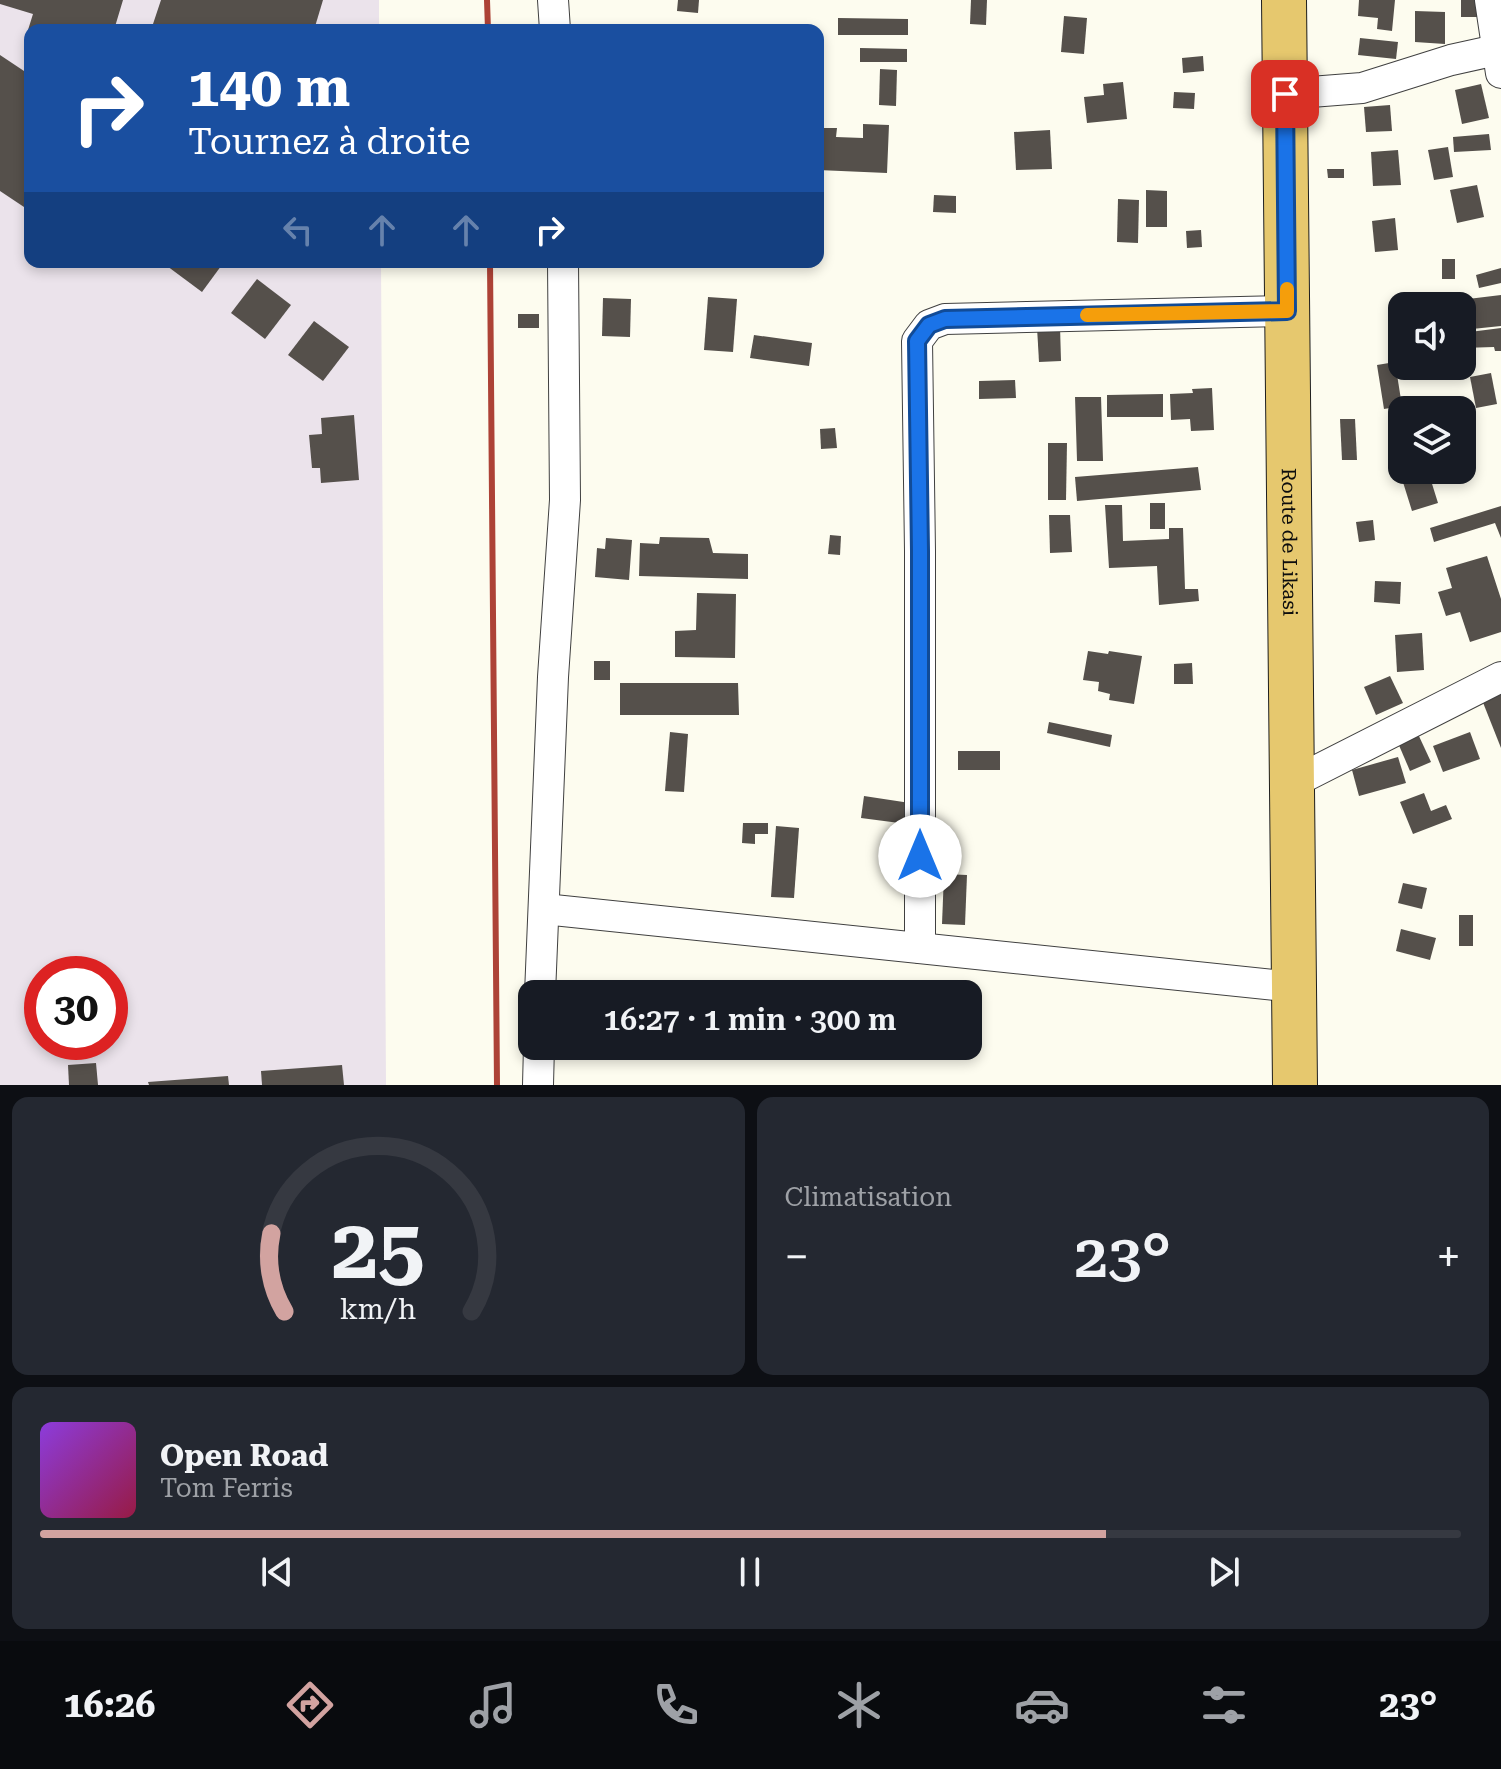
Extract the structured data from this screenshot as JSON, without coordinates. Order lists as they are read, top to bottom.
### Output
{
  "streets": {
    "highway": ["Route de Likasi"]
  },
  "page": {
    "turn": ["140 m", "Tournez à droite"],
    "limit": "30",
    "trip": "16:27 · 1 min · 300 m",
    "tile": "Climatisation",
    "heat": ["−", "23°", "+"],
    "song": ["Open Road", "Tom Ferris"],
    "tabs": ["16:26", "23°"],
    "gauge": ["25", "km/h"]
  }
}
